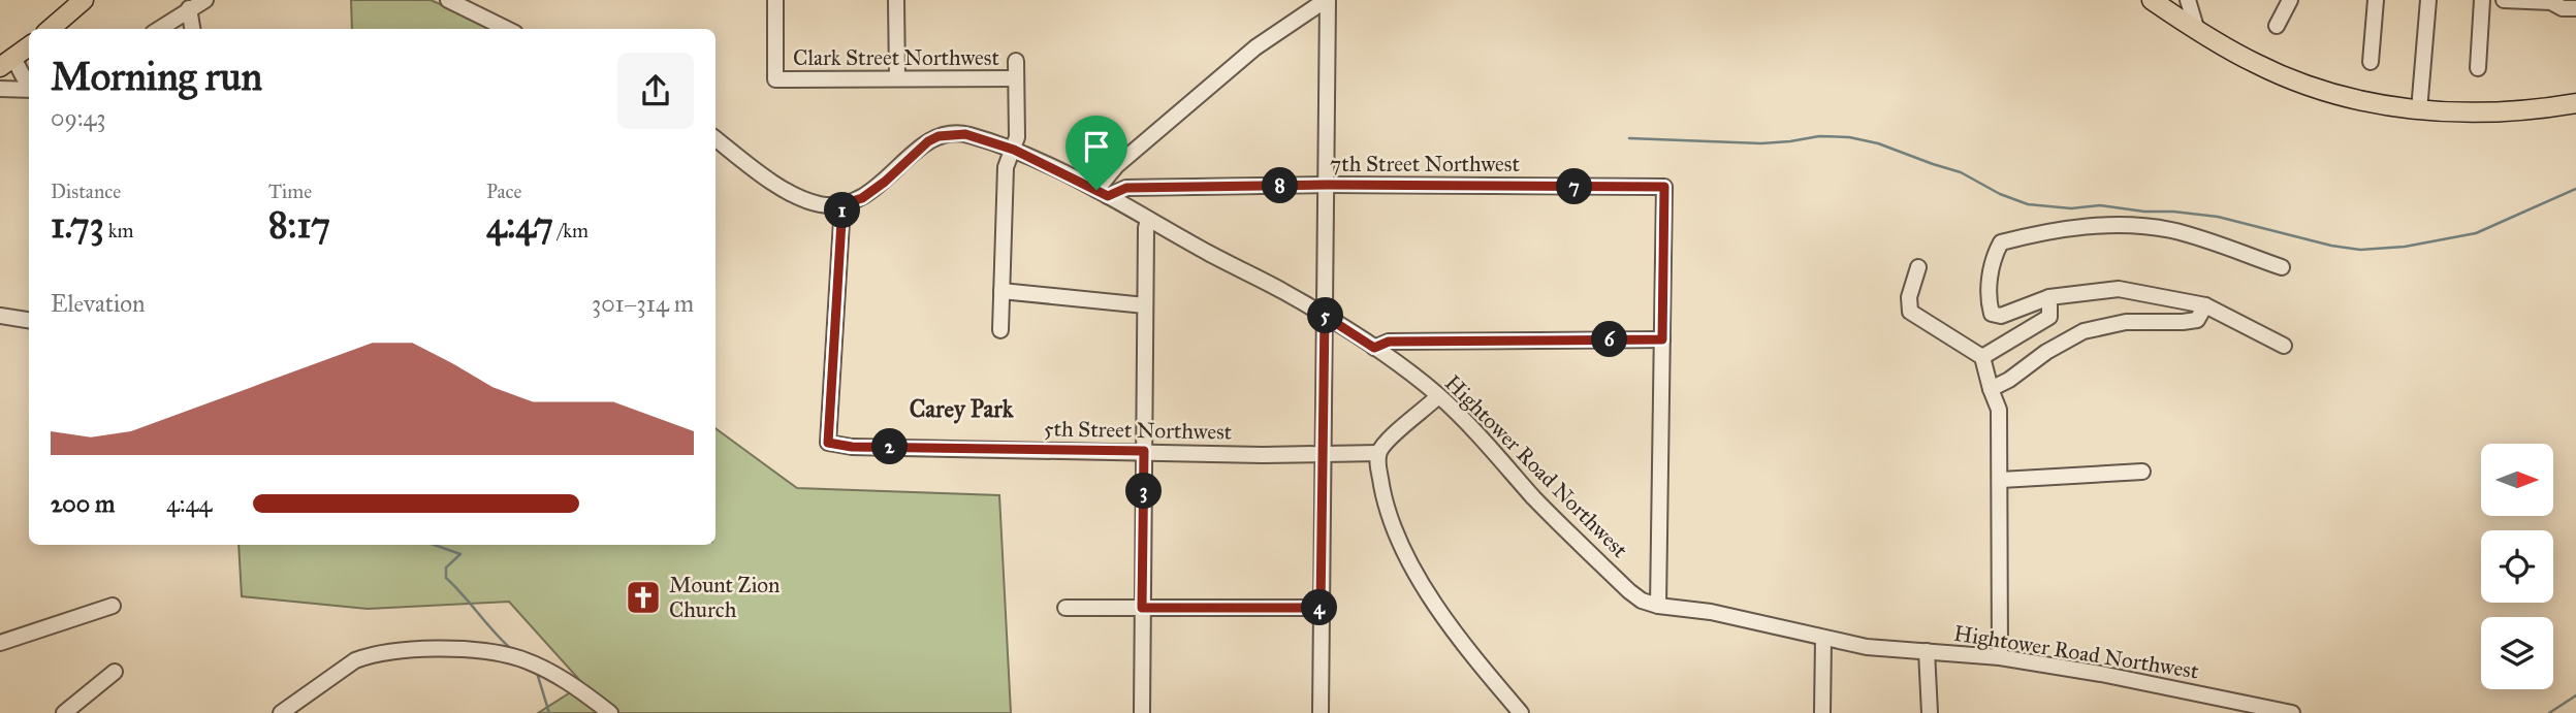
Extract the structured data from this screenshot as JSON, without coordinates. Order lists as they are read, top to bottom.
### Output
{
  "streets": {
    "street": [
      "Clark Street Northwest",
      "7th Street Northwest",
      "5th Street Northwest",
      "Hightower Road Northwest"
    ]
  },
  "crossings": [
    ["7th Street Northwest", "Hightower Road Northwest"],
    ["5th Street Northwest", "Hightower Road Northwest"]
  ],
  "districts": ["Carey Park"],
  "places": {
    "church": ["Mount Zion Church"]
  },
  "north": "right",
  "page": {
    "heading": ["Morning run", "09:43"],
    "stats": [
      ["Distance", "1.73 km"],
      ["Time", "8:17"],
      ["Pace", "4:47 /km"]
    ],
    "pins": [
      "8",
      "7",
      "1",
      "5",
      "6",
      "2",
      "3",
      "4"
    ],
    "chart": ["Elevation", "301–314 m"],
    "list": [
      {
        "name": "200 m",
        "note": "4:44"
      }
    ]
  }
}
